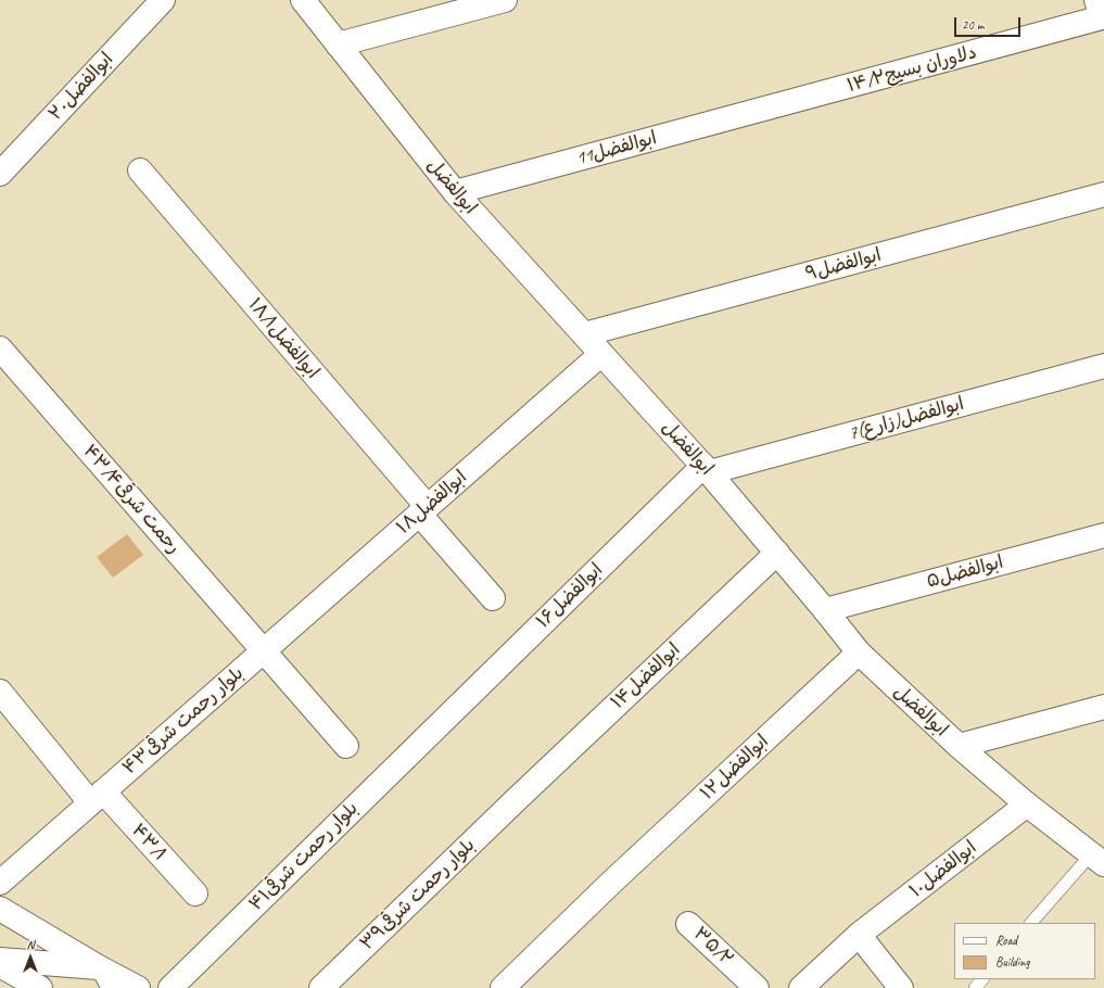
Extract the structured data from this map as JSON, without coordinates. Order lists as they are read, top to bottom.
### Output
{
  "streets": {
    "main road": [
      "۱۴/۲دلاوران بسیج",
      "ابوالفضل۲۰",
      "11ابوالفضل",
      "ابوالفضل",
      "ابوالفضل۹",
      "ابوالفضل۱۸/۱",
      "7ابوالفضل(زارع)",
      "۴۳/۴رحمت شرقی",
      "ابوالفضل۱۸",
      "ابوالفضل۵",
      "ابوالفضل۱۶",
      "ابوالفضل۱۴",
      "بلوار رحمت شرقی۴۳",
      "ابوالفضل۱۲",
      "۴۳/۱",
      "بلوار رحمت شرقی۴۱",
      "ابوالفضل۱۰",
      "بلوار رحمت شرقی۳۹",
      "۳۵/۲"
    ]
  },
  "crossings": [
    ["۱۴/۲دلاوران بسیج", "11ابوالفضل"],
    ["11ابوالفضل", "ابوالفضل"],
    ["ابوالفضل", "ابوالفضل۹"],
    ["ابوالفضل", "7ابوالفضل(زارع)"],
    ["ابوالفضل", "ابوالفضل۱۸"],
    ["ابوالفضل", "ابوالفضل۵"],
    ["ابوالفضل", "ابوالفضل۱۶"],
    ["ابوالفضل", "ابوالفضل۱۴"],
    ["ابوالفضل", "ابوالفضل۱۲"],
    ["ابوالفضل", "ابوالفضل۱۰"],
    ["ابوالفضل۱۸/۱", "ابوالفضل۱۸"],
    ["7ابوالفضل(زارع)", "ابوالفضل۱۶"],
    ["۴۳/۴رحمت شرقی", "ابوالفضل۱۸"],
    ["۴۳/۴رحمت شرقی", "بلوار رحمت شرقی۴۳"],
    ["ابوالفضل۱۸", "بلوار رحمت شرقی۴۳"],
    ["ابوالفضل۱۶", "بلوار رحمت شرقی۴۱"],
    ["ابوالفضل۱۴", "بلوار رحمت شرقی۳۹"],
    ["بلوار رحمت شرقی۴۳", "۴۳/۱"]
  ],
  "legend": ["Road", "Building"],
  "scale_bar": "20 m",
  "north": "top"
}
